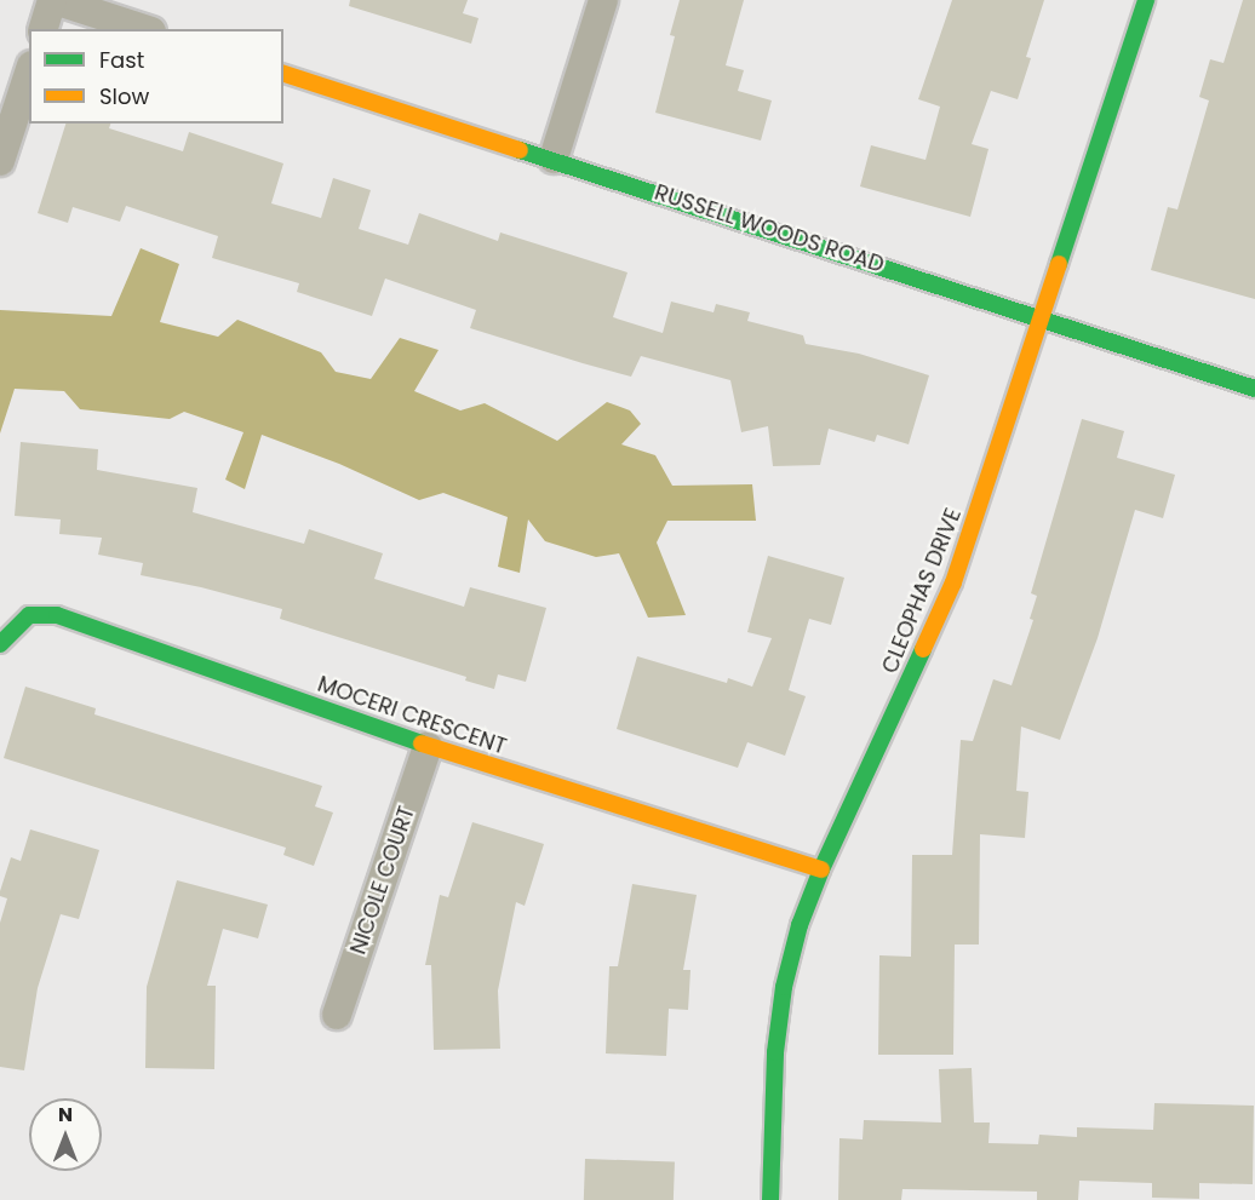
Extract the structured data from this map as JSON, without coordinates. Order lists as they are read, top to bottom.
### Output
{
  "streets": {
    "street": [
      "RUSSELL WOODS ROAD",
      "CLEOPHAS DRIVE",
      "MOCERI CRESCENT",
      "NICOLE COURT"
    ]
  },
  "crossings": [
    ["RUSSELL WOODS ROAD", "CLEOPHAS DRIVE"],
    ["CLEOPHAS DRIVE", "MOCERI CRESCENT"],
    ["MOCERI CRESCENT", "NICOLE COURT"]
  ],
  "legend": ["Fast", "Slow"],
  "north": "top"
}
